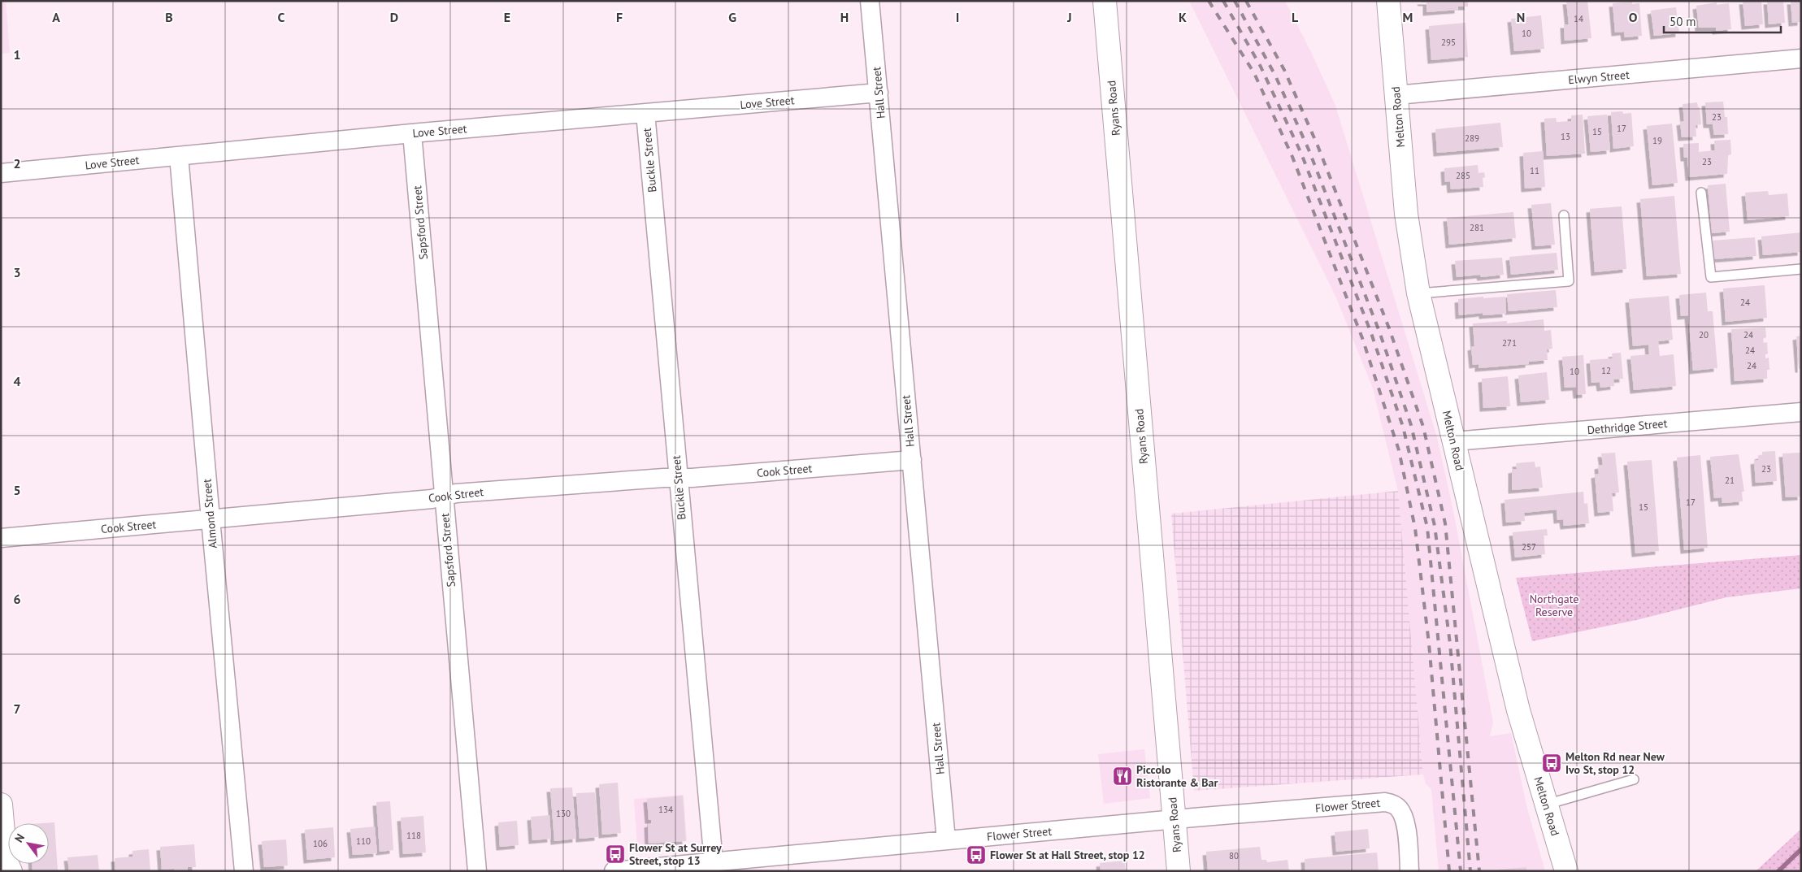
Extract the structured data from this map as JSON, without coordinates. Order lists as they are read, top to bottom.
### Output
{
  "streets": {
    "street": [
      "Elwyn Street",
      "Hall Street",
      "Love Street",
      "Ryans Road",
      "Melton Road",
      "Buckle Street",
      "Sapsford Street",
      "Dethridge Street",
      "Cook Street",
      "Almond Street",
      "Flower Street"
    ]
  },
  "crossings": [
    ["Elwyn Street", "Melton Road"],
    ["Hall Street", "Love Street"],
    ["Hall Street", "Cook Street"],
    ["Hall Street", "Flower Street"],
    ["Love Street", "Buckle Street"],
    ["Love Street", "Sapsford Street"],
    ["Love Street", "Almond Street"],
    ["Ryans Road", "Flower Street"],
    ["Melton Road", "Dethridge Street"],
    ["Buckle Street", "Cook Street"],
    ["Buckle Street", "Flower Street"],
    ["Sapsford Street", "Cook Street"],
    ["Cook Street", "Almond Street"]
  ],
  "parks": ["Northgate Reserve"],
  "places": {
    "bus stop": ["Melton Rd near New Ivo St, stop 12", "Flower St at Surrey Street, stop 13", "Flower St at Hall Street, stop 12"],
    "restaurant": ["Piccolo Ristorante & Bar"]
  },
  "house_numbers": [
    "14",
    "10",
    "295",
    "23",
    "17",
    "15",
    "13",
    "289",
    "19",
    "23",
    "11",
    "285",
    "281",
    "24",
    "20",
    "24",
    "271",
    "24",
    "24",
    "12",
    "10",
    "23",
    "21",
    "17",
    "15",
    "257",
    "134",
    "130",
    "118",
    "110",
    "106",
    "80"
  ],
  "scale_bar": "50 m",
  "north": "top left",
  "grid": {
    "columns": [
      "A",
      "B",
      "C",
      "D",
      "E",
      "F",
      "G",
      "H",
      "I",
      "J",
      "K",
      "L",
      "M",
      "N",
      "O"
    ],
    "rows": [
      "1",
      "2",
      "3",
      "4",
      "5",
      "6",
      "7"
    ]
  }
}
